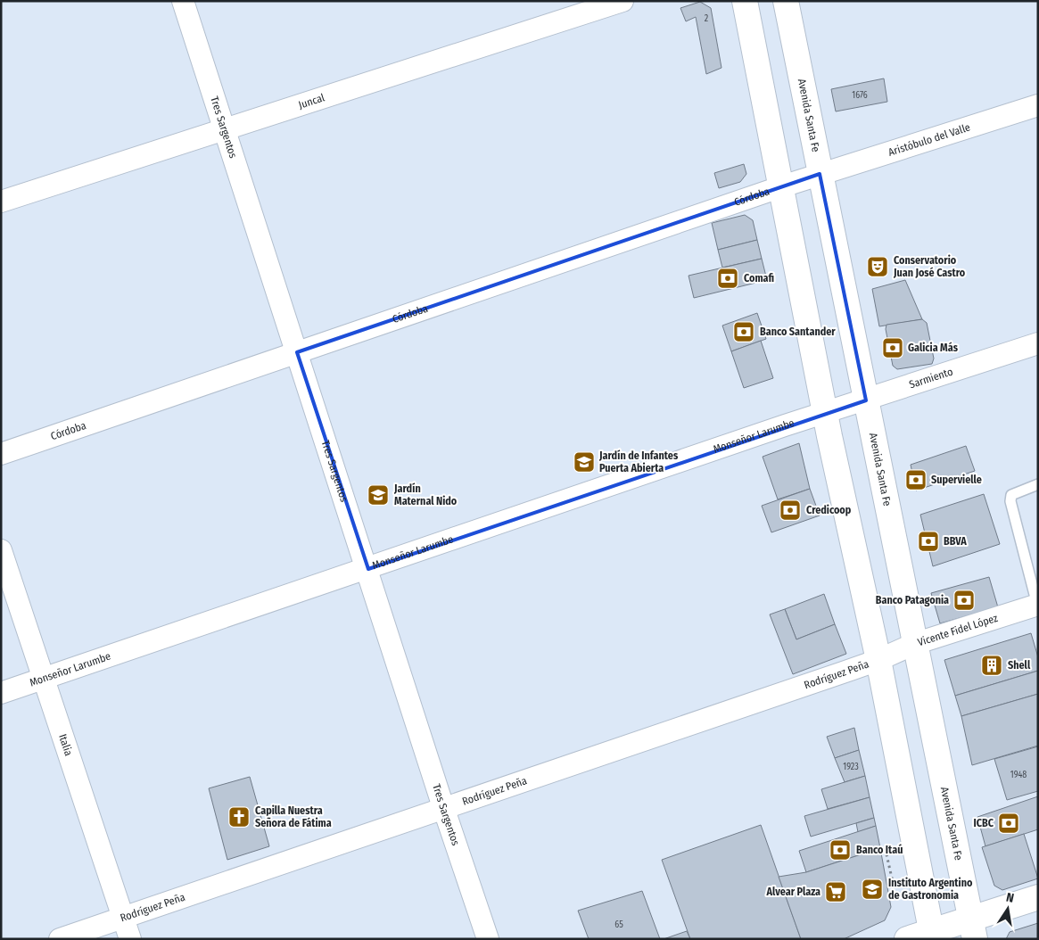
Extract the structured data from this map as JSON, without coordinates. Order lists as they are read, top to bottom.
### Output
{
  "streets": {
    "main road": ["Avenida Santa Fe"],
    "street": [
      "Juncal",
      "Tres Sargentos",
      "Aristóbulo del Valle",
      "Córdoba",
      "Sarmiento",
      "Monseñor Larumbe",
      "Vicente Fidel López",
      "Rodríguez Peña",
      "Italia"
    ]
  },
  "crossings": [
    ["Juncal", "Tres Sargentos"],
    ["Avenida Santa Fe", "Aristóbulo del Valle"],
    ["Avenida Santa Fe", "Córdoba"],
    ["Avenida Santa Fe", "Sarmiento"],
    ["Avenida Santa Fe", "Vicente Fidel López"],
    ["Tres Sargentos", "Córdoba"],
    ["Tres Sargentos", "Monseñor Larumbe"],
    ["Tres Sargentos", "Rodríguez Peña"],
    ["Aristóbulo del Valle", "Córdoba"],
    ["Sarmiento", "Monseñor Larumbe"],
    ["Monseñor Larumbe", "Italia"],
    ["Vicente Fidel López", "Rodríguez Peña"],
    ["Rodríguez Peña", "Italia"]
  ],
  "places": {
    "theatre": ["Conservatorio Juan José Castro"],
    "bank": [
      "Comafi",
      "Banco Santander",
      "Galicia Más",
      "Supervielle",
      "Credicoop",
      "BBVA",
      "Banco Patagonia",
      "ICBC",
      "Banco Itaú"
    ],
    "school or university": ["Jardín de Infantes Puerta Abierta", "Jardín Maternal Nido", "Instituto Argentino de Gastronomia"],
    "building": ["Shell"],
    "church": ["Capilla Nuestra Señora de Fátima"],
    "supermarket": ["Alvear Plaza"]
  },
  "house_numbers": [
    "2",
    "1676",
    "1923",
    "1948",
    "65"
  ],
  "north": "top"
}
